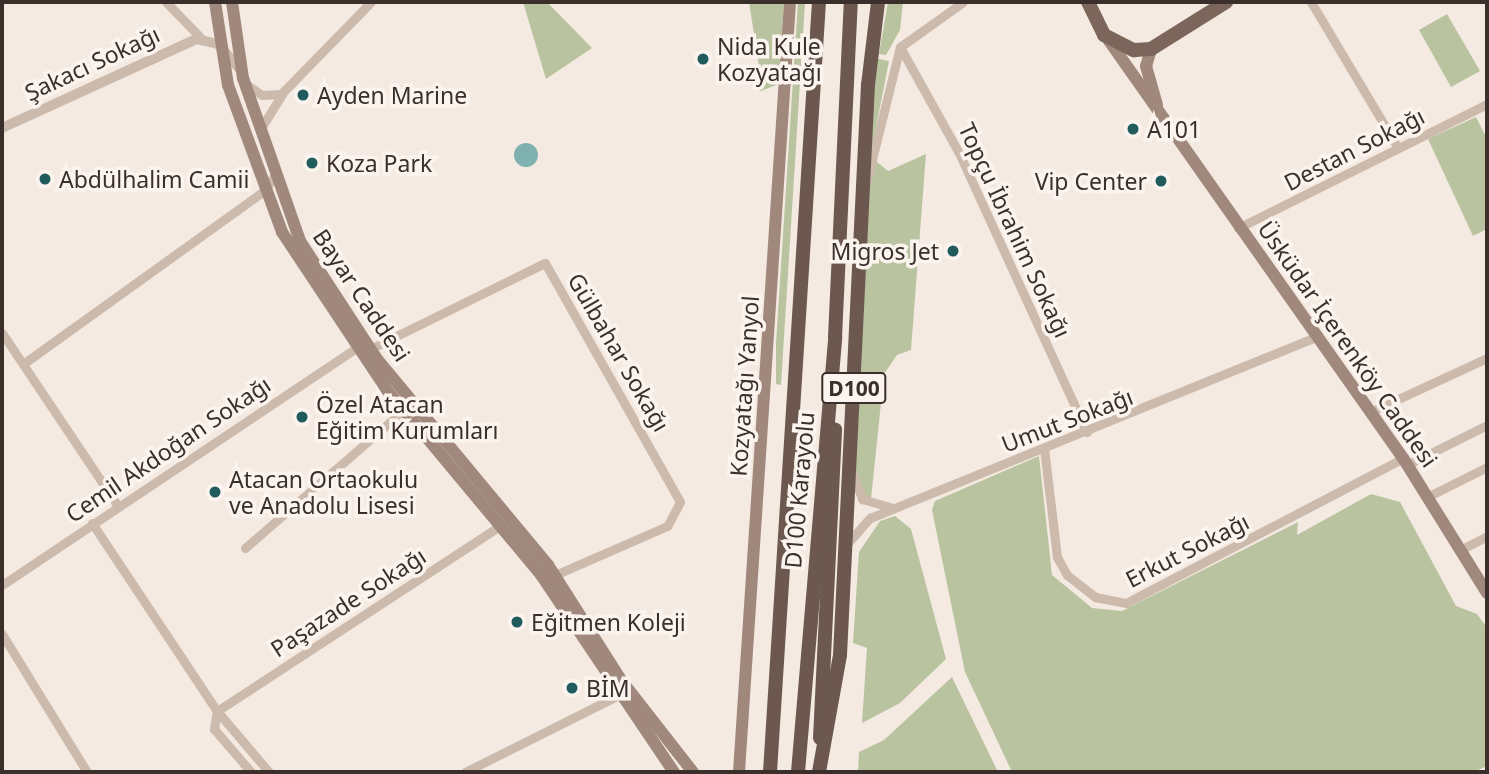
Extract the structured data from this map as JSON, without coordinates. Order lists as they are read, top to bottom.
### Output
{
  "streets": {
    "highway": ["D100", "D100 Karayolu"],
    "main road": ["Bayar Caddesi", "Üsküdar İçerenköy Caddesi", "Kozyatağı Yanyol"],
    "street": [
      "Şakacı Sokağı",
      "Destan Sokağı",
      "Topçu İbrahim Sokağı",
      "Gülbahar Sokağı",
      "Umut Sokağı",
      "Cemil Akdoğan Sokağı",
      "Erkut Sokağı",
      "Paşazade Sokağı"
    ]
  },
  "crossings": [
    ["Destan Sokağı", "Üsküdar İçerenköy Caddesi"],
    ["Topçu İbrahim Sokağı", "Umut Sokağı"],
    ["Bayar Caddesi", "Gülbahar Sokağı"],
    ["Bayar Caddesi", "Cemil Akdoğan Sokağı"],
    ["Bayar Caddesi", "Paşazade Sokağı"],
    ["Üsküdar İçerenköy Caddesi", "Umut Sokağı"],
    ["Üsküdar İçerenköy Caddesi", "Erkut Sokağı"],
    ["Gülbahar Sokağı", "Cemil Akdoğan Sokağı"],
    ["D100", "Umut Sokağı"],
    ["Umut Sokağı", "Erkut Sokağı"]
  ],
  "places": [
    "Nida Kule Kozyatağı",
    "Ayden Marine",
    "A101",
    "Koza Park",
    "Abdülhalim Camii",
    "Vip Center",
    "Migros Jet",
    "Özel Atacan Eğitim Kurumları",
    "Atacan Ortaokulu ve Anadolu Lisesi",
    "Eğitmen Koleji",
    "BİM"
  ]
}
